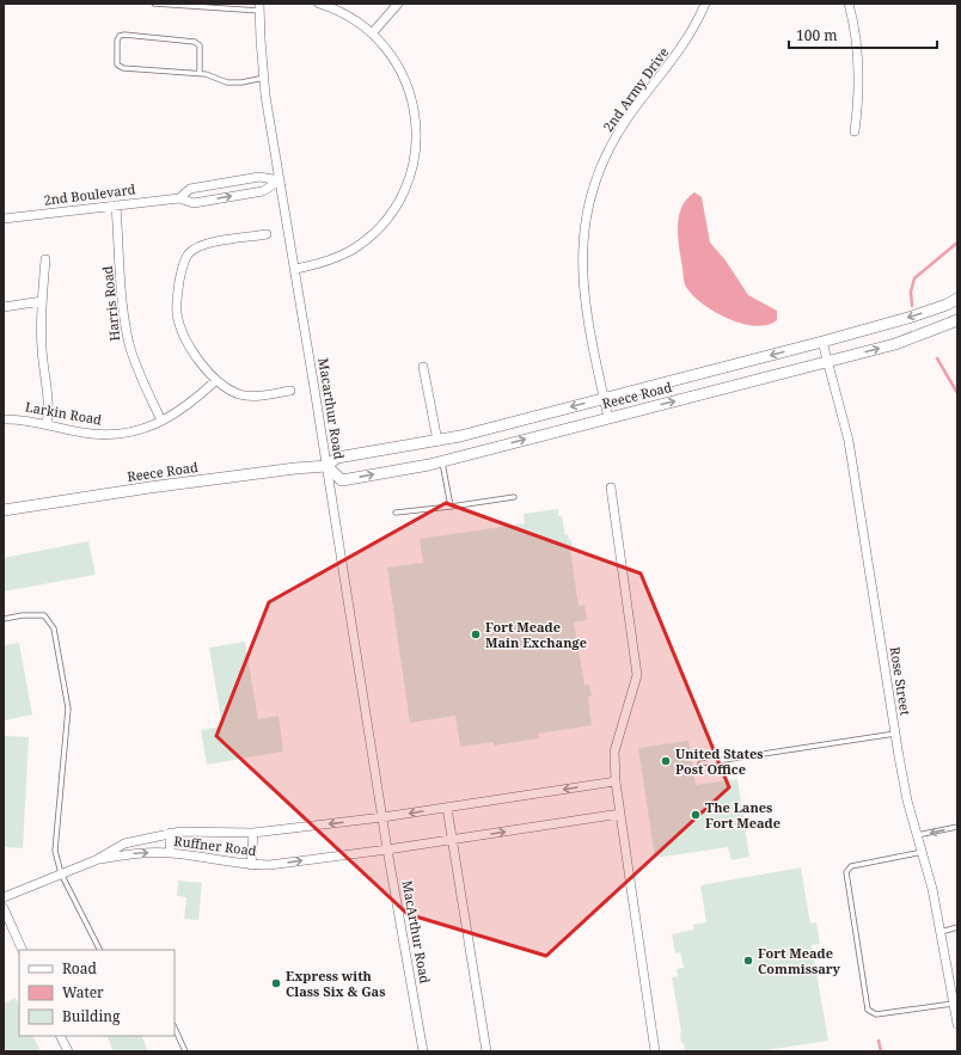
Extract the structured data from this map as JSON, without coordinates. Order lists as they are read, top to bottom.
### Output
{
  "streets": {
    "street": [
      "2nd Army Drive",
      "2nd Boulevard",
      "Harris Road",
      "Reece Road",
      "Macarthur Road",
      "Larkin Road",
      "Rose Street",
      "Ruffner Road",
      "MacArthur Road"
    ]
  },
  "crossings": [
    ["2nd Army Drive", "Reece Road"],
    ["2nd Boulevard", "Harris Road"],
    ["2nd Boulevard", "Macarthur Road"],
    ["Harris Road", "Larkin Road"],
    ["Reece Road", "Macarthur Road"],
    ["Reece Road", "Rose Street"],
    ["Macarthur Road", "Ruffner Road"],
    ["Macarthur Road", "MacArthur Road"],
    ["Ruffner Road", "MacArthur Road"]
  ],
  "places": [
    "Fort Meade Main Exchange",
    "United States Post Office",
    "The Lanes Fort Meade",
    "Fort Meade Commissary",
    "Express with Class Six & Gas"
  ],
  "legend": ["Road", "Water", "Building"],
  "scale_bar": "100 m"
}
